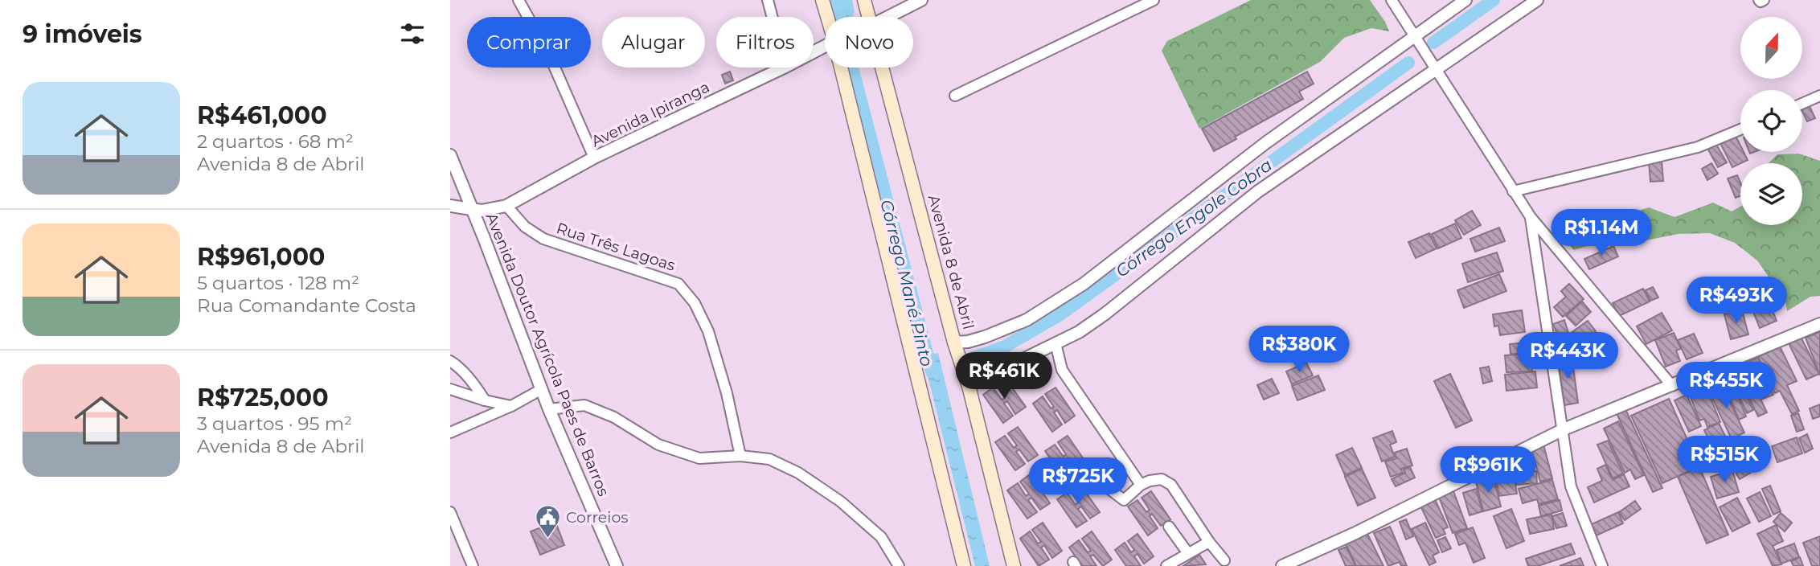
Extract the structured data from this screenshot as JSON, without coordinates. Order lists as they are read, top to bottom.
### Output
{
  "streets": {
    "main road": ["Avenida 8 de Abril"],
    "street": ["Avenida Ipiranga", "Rua Três Lagoas", "Avenida Doutor Agrícola Paes de Barros"]
  },
  "crossings": [
    ["Avenida Ipiranga", "Rua Três Lagoas"],
    ["Avenida Ipiranga", "Avenida Doutor Agrícola Paes de Barros"]
  ],
  "water": ["Córrego Engole Cobra", "Córrego Mané Pinto"],
  "places": {
    "public building": ["Correios"]
  },
  "north": "top",
  "page": {
    "heading": "9 imóveis",
    "chip": [
      "Comprar",
      "Alugar",
      "Filtros",
      "Novo"
    ],
    "list": [
      {
        "name": "R$461,000",
        "note": "2 quartos · 68 m² · Avenida 8 de Abril"
      },
      {
        "name": "R$961,000",
        "note": "5 quartos · 128 m² · Rua Comandante Costa"
      },
      {
        "name": "R$725,000",
        "note": "3 quartos · 95 m² · Avenida 8 de Abril"
      }
    ],
    "price": [
      "R$1.14M",
      "R$493K",
      "R$380K",
      "R$443K",
      "R$461K",
      "R$455K",
      "R$515K",
      "R$961K",
      "R$725K"
    ]
  }
}
